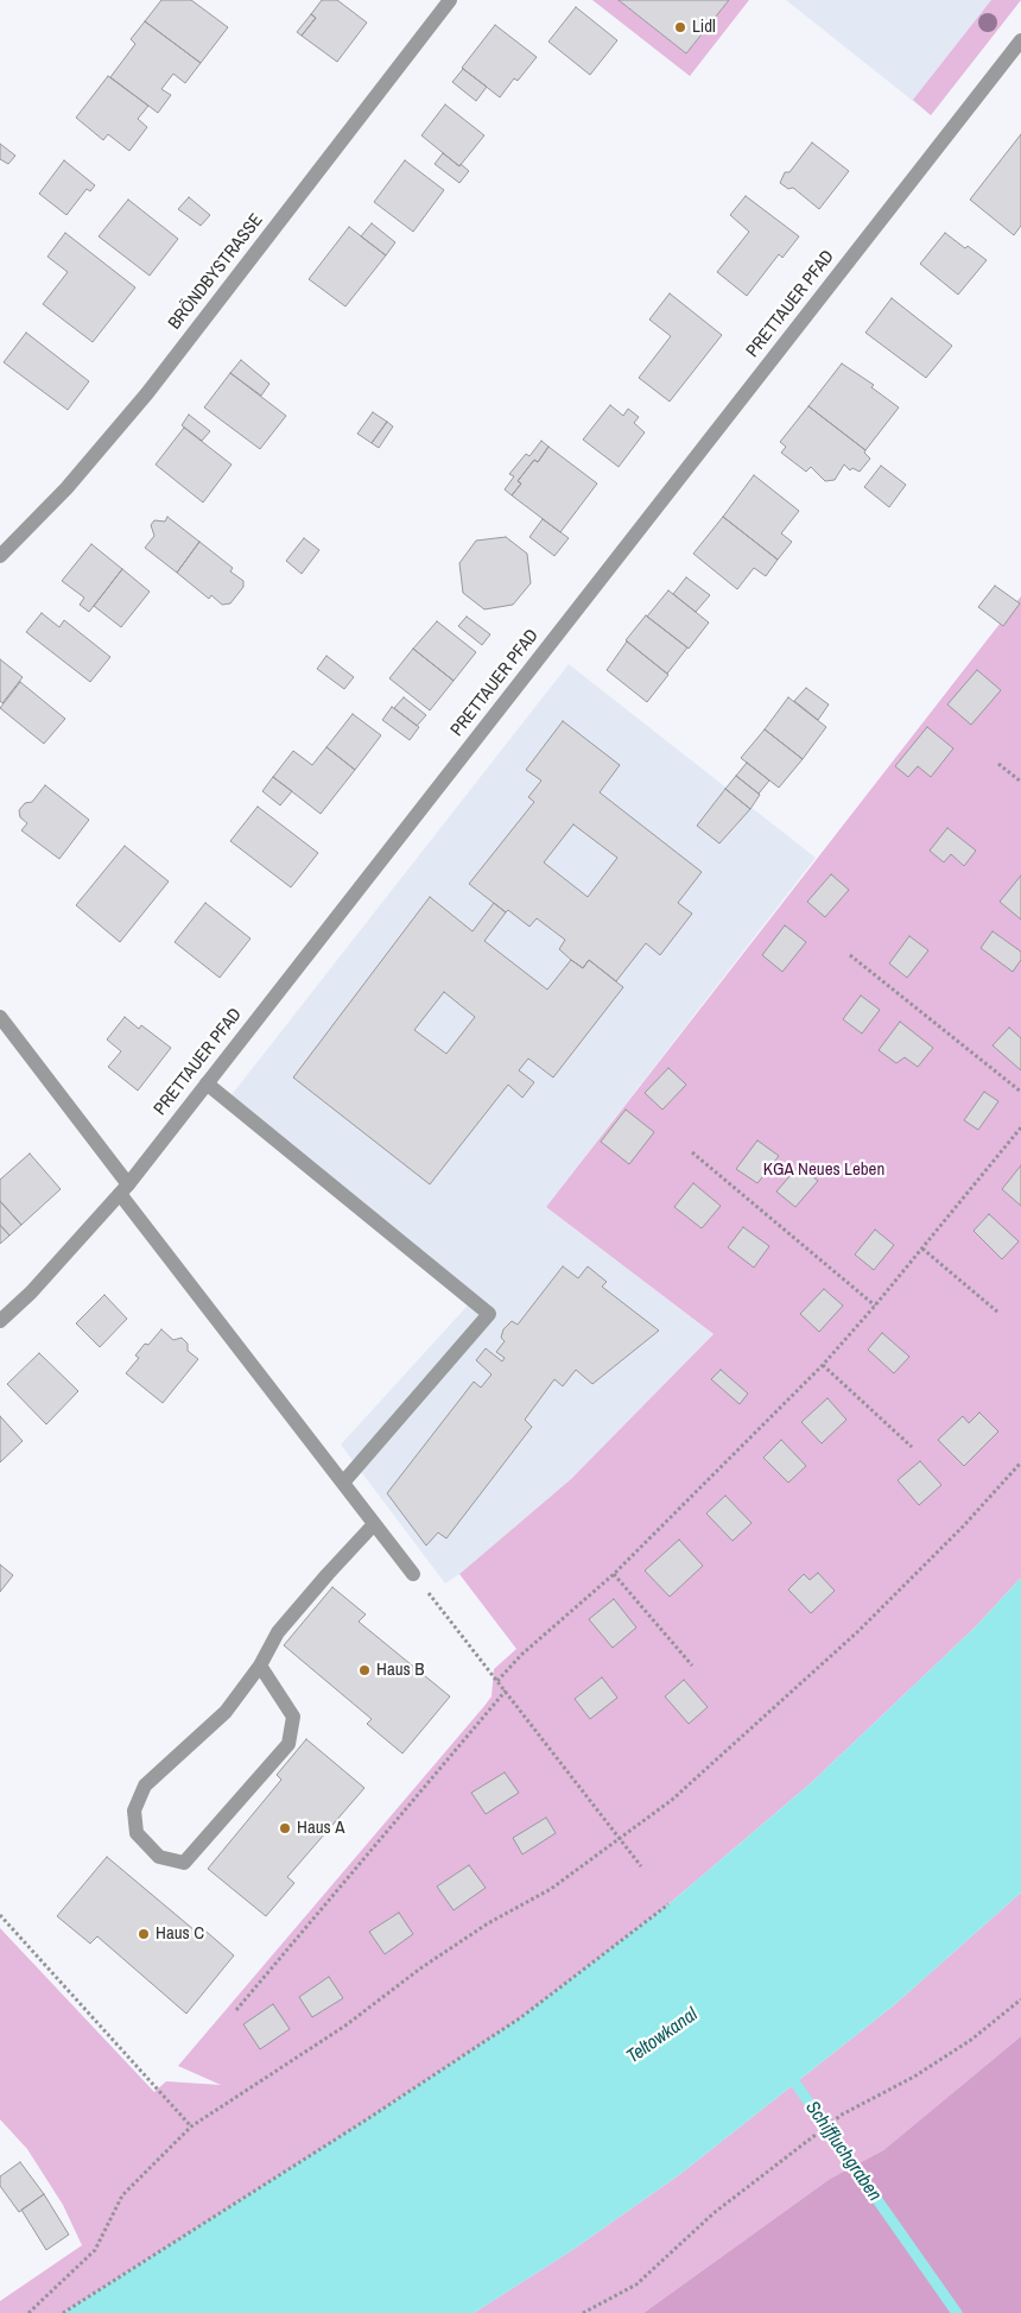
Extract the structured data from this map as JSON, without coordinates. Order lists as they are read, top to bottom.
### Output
{
  "streets": {
    "street": ["BRÖNDBYSTRASSE", "PRETTAUER PFAD"]
  },
  "water": ["Teltowkanal", "Schiffluchgraben"],
  "parks": ["KGA Neues Leben"],
  "places": [
    "Lidl",
    "Haus B",
    "Haus A",
    "Haus C"
  ]
}
